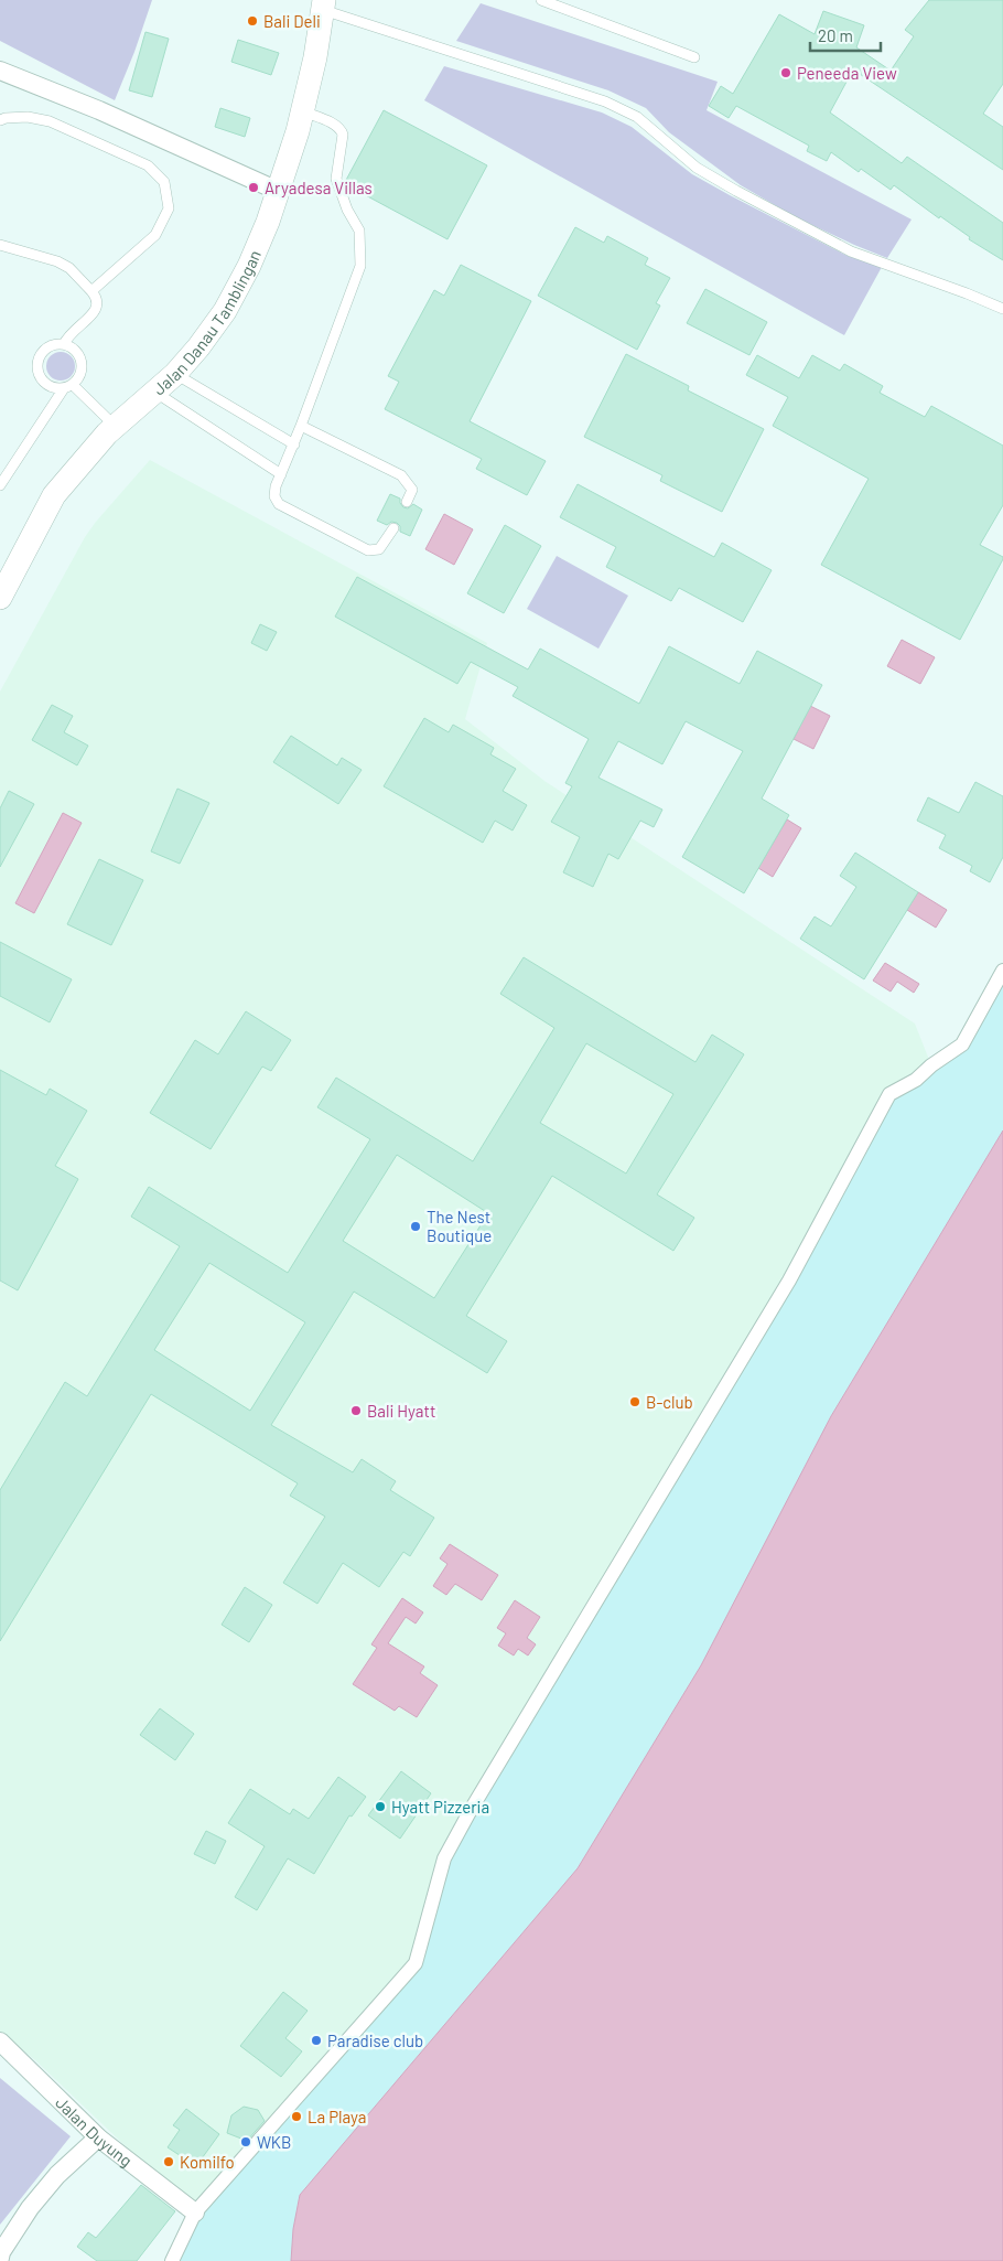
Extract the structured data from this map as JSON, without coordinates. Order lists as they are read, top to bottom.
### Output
{
  "streets": {
    "street": ["Jalan Danau Tamblingan", "Jalan Duyung"]
  },
  "places": [
    "Bali Deli",
    "Peneeda View",
    "Aryadesa Villas",
    "The Nest Boutique",
    "B-club",
    "Bali Hyatt",
    "Hyatt Pizzeria",
    "Paradise club",
    "La Playa",
    "WKB",
    "Komilfo"
  ],
  "scale_bar": "20 m"
}
